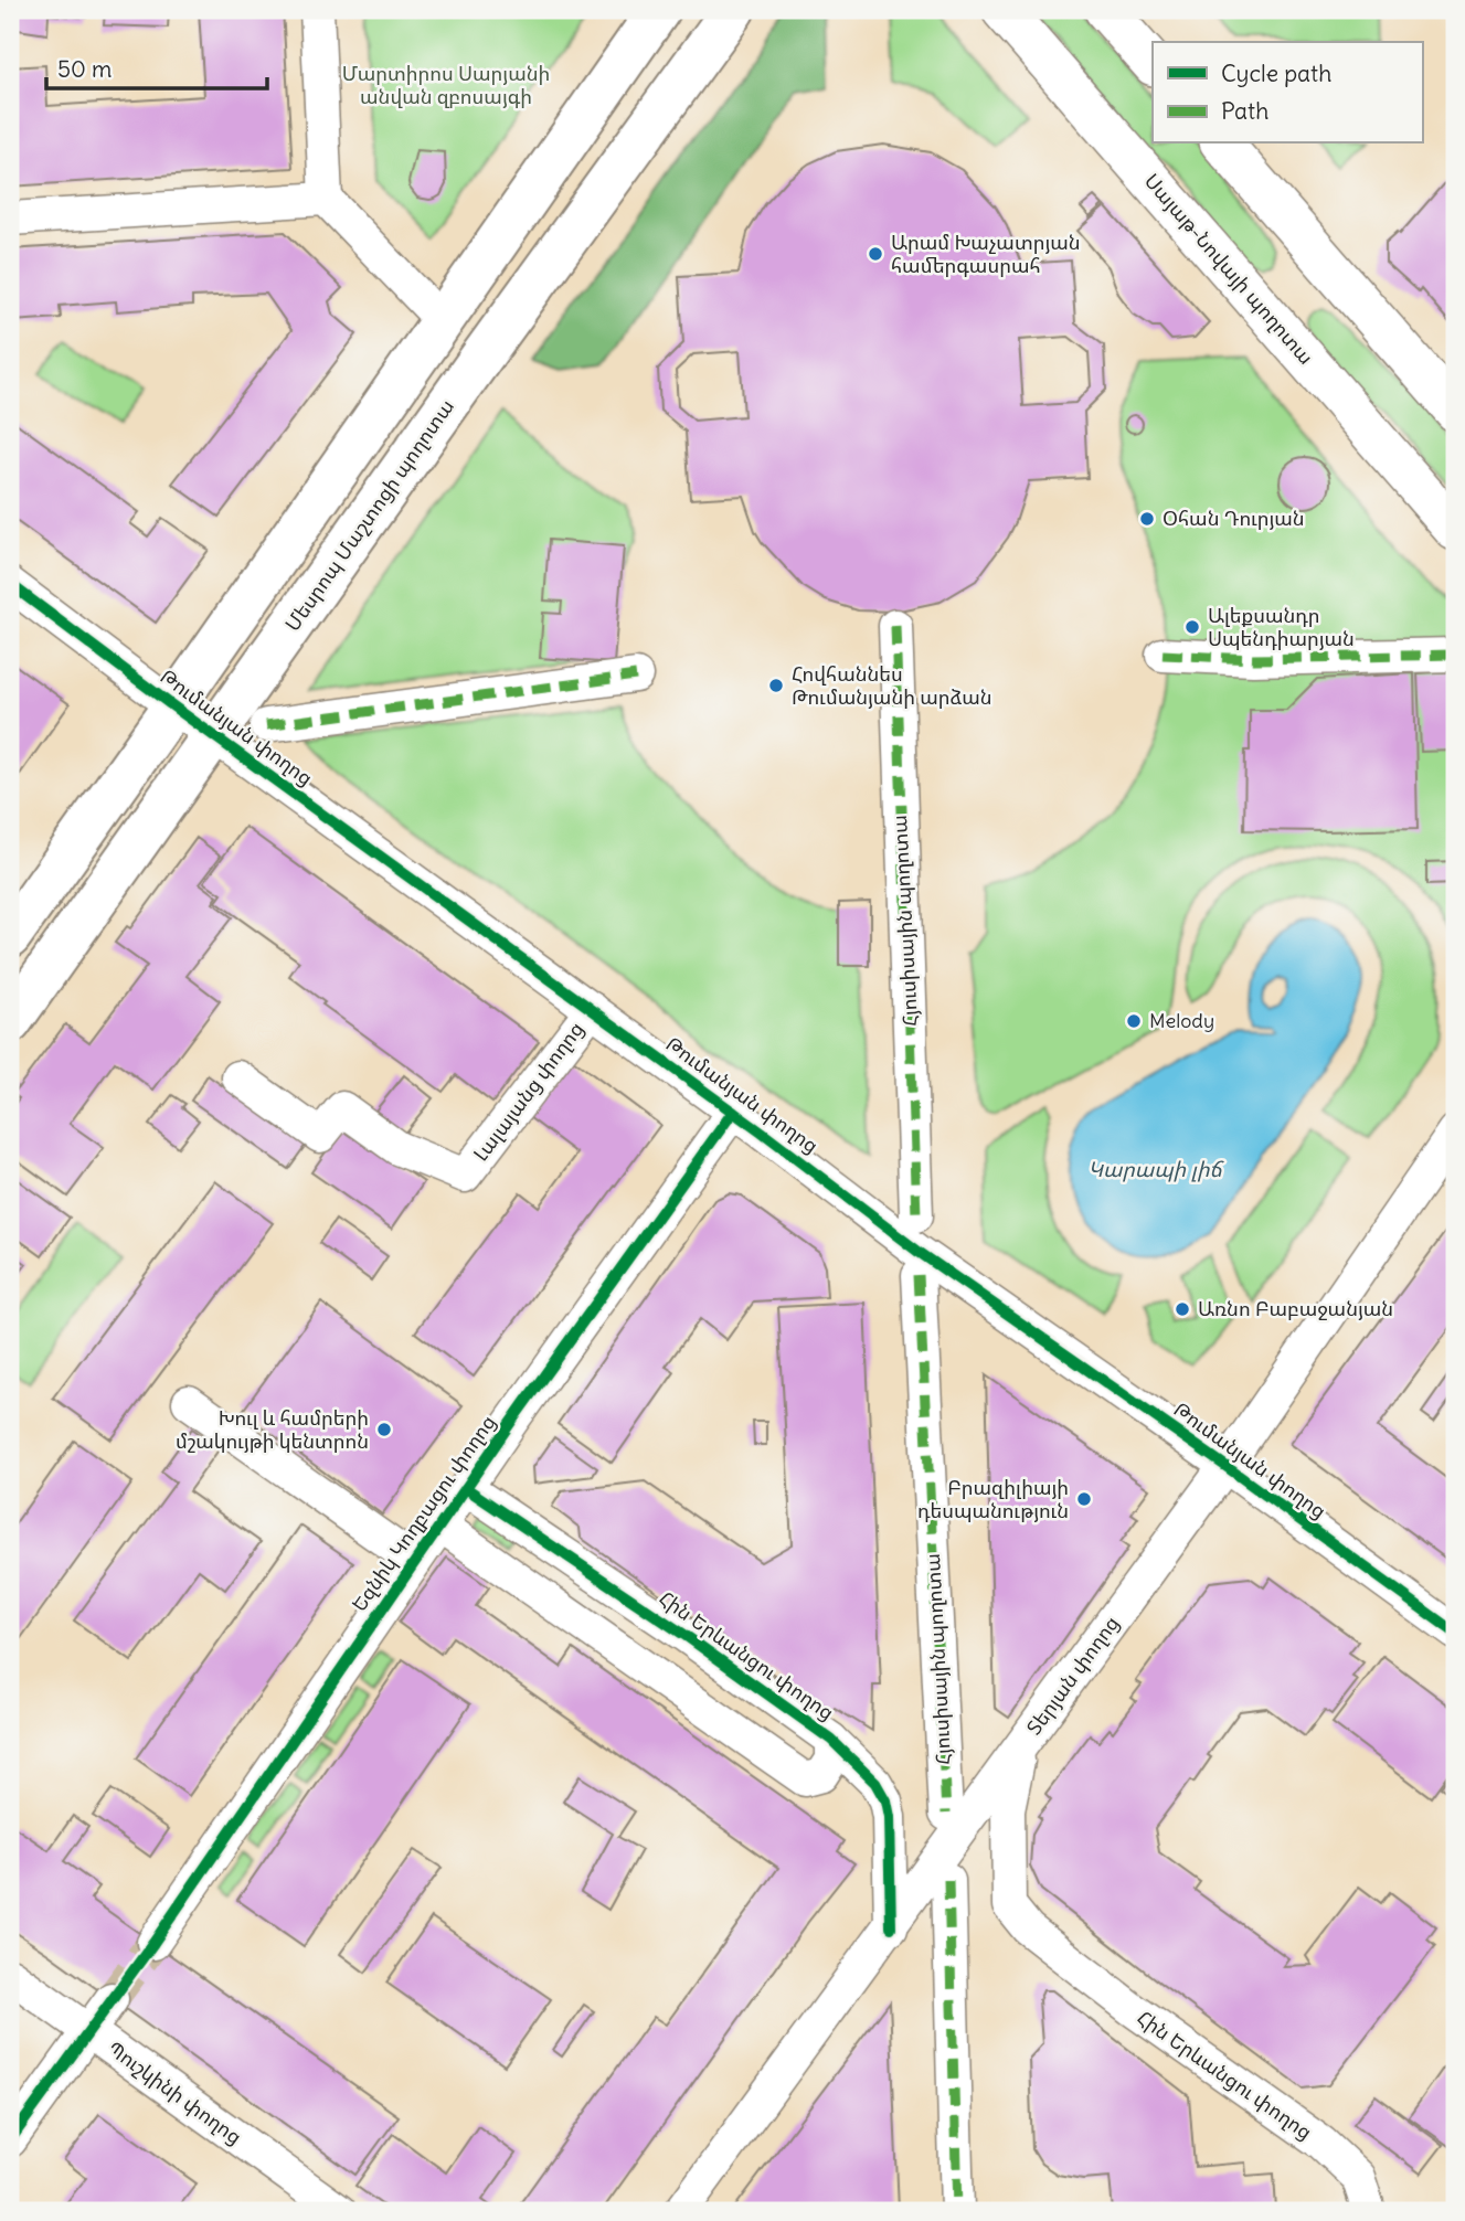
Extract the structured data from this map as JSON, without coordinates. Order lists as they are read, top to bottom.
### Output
{
  "streets": {
    "highway": ["Մեսրոպ Մաշտոցի պողոտա"],
    "main road": ["Սայաթ-Նովայի պողոտա"],
    "street": [
      "Թումանյան փողոց",
      "Հյուսիսային պողոտա",
      "Լալայանց փողոց",
      "Եզնիկ Կողբացու փողոց",
      "Հին Երևանցու փողոց",
      "Տերյան փողոց",
      "Պուշկինի փողոց"
    ]
  },
  "crossings": [
    ["Մեսրոպ Մաշտոցի պողոտա", "Թումանյան փողոց"],
    ["Թումանյան փողոց", "Լալայանց փողոց"],
    ["Թումանյան փողոց", "Եզնիկ Կողբացու փողոց"],
    ["Թումանյան փողոց", "Տերյան փողոց"],
    ["Եզնիկ Կողբացու փողոց", "Հին Երևանցու փողոց"],
    ["Հին Երևանցու փողոց", "Տերյան փողոց"]
  ],
  "water": ["Կարապի լիճ"],
  "parks": ["Մարտիրոս Սարյանի անվան զբոսայգի"],
  "places": [
    "Արամ Խաչատրյան համերգասրահ",
    "Օհան Դուրյան",
    "Ալեքսանդր Սպենդիարյան",
    "Հովհաննես Թումանյանի արձան",
    "Melody",
    "Առնո Բաբաջանյան",
    "Խուլ և համրերի մշակույթի կենտրոն",
    "Բրազիլիայի դեսպանություն"
  ],
  "legend": ["Cycle path", "Path"],
  "scale_bar": "50 m"
}
